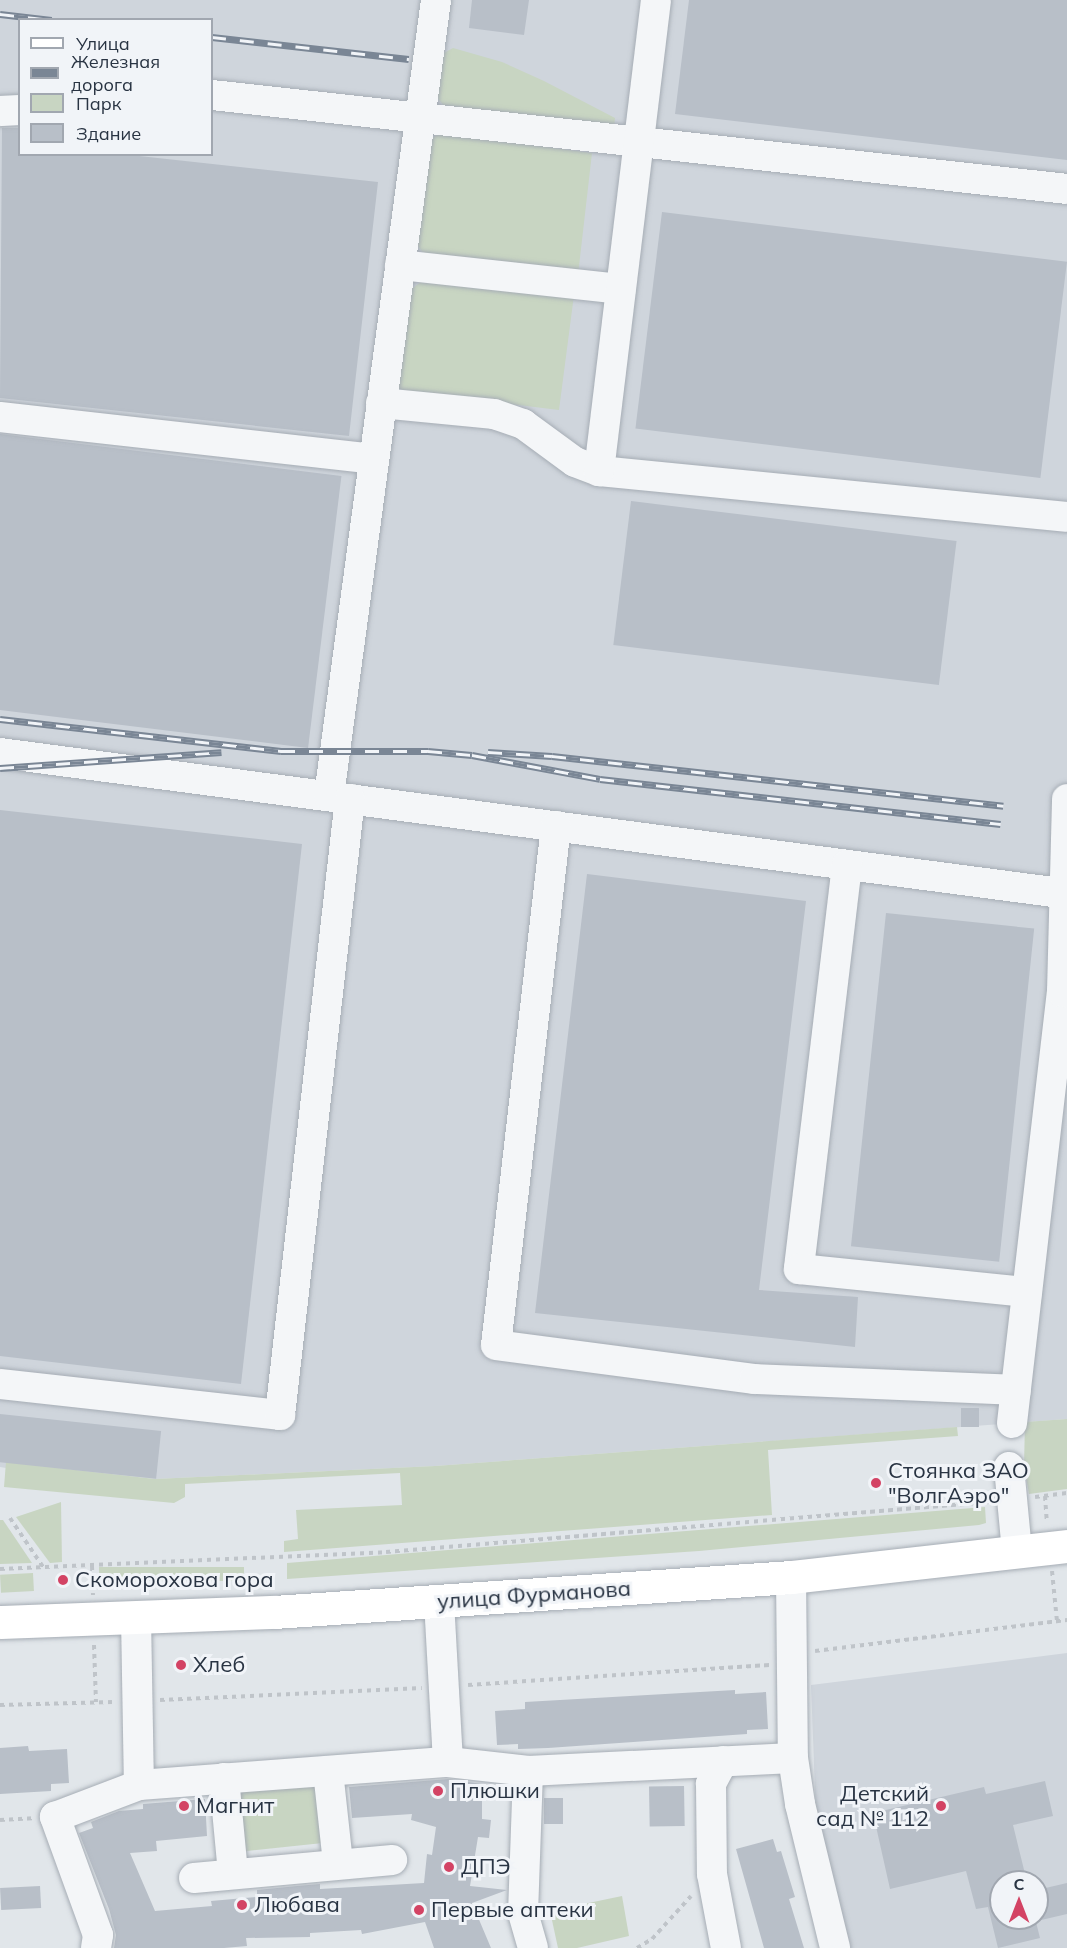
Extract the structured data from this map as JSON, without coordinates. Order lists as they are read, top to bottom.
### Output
{
  "streets": {
    "main road": ["улица Фурманова"]
  },
  "places": [
    "Стоянка ЗАО \"ВолгАэро\"",
    "Скоморохова гора",
    "Хлеб",
    "Плюшки",
    "Магнит",
    "Детский сад № 112",
    "ДПЭ",
    "Любава",
    "Первые аптеки"
  ],
  "legend": [
    "Улица",
    "Железная дорога",
    "Парк",
    "Здание"
  ],
  "north": "top"
}
